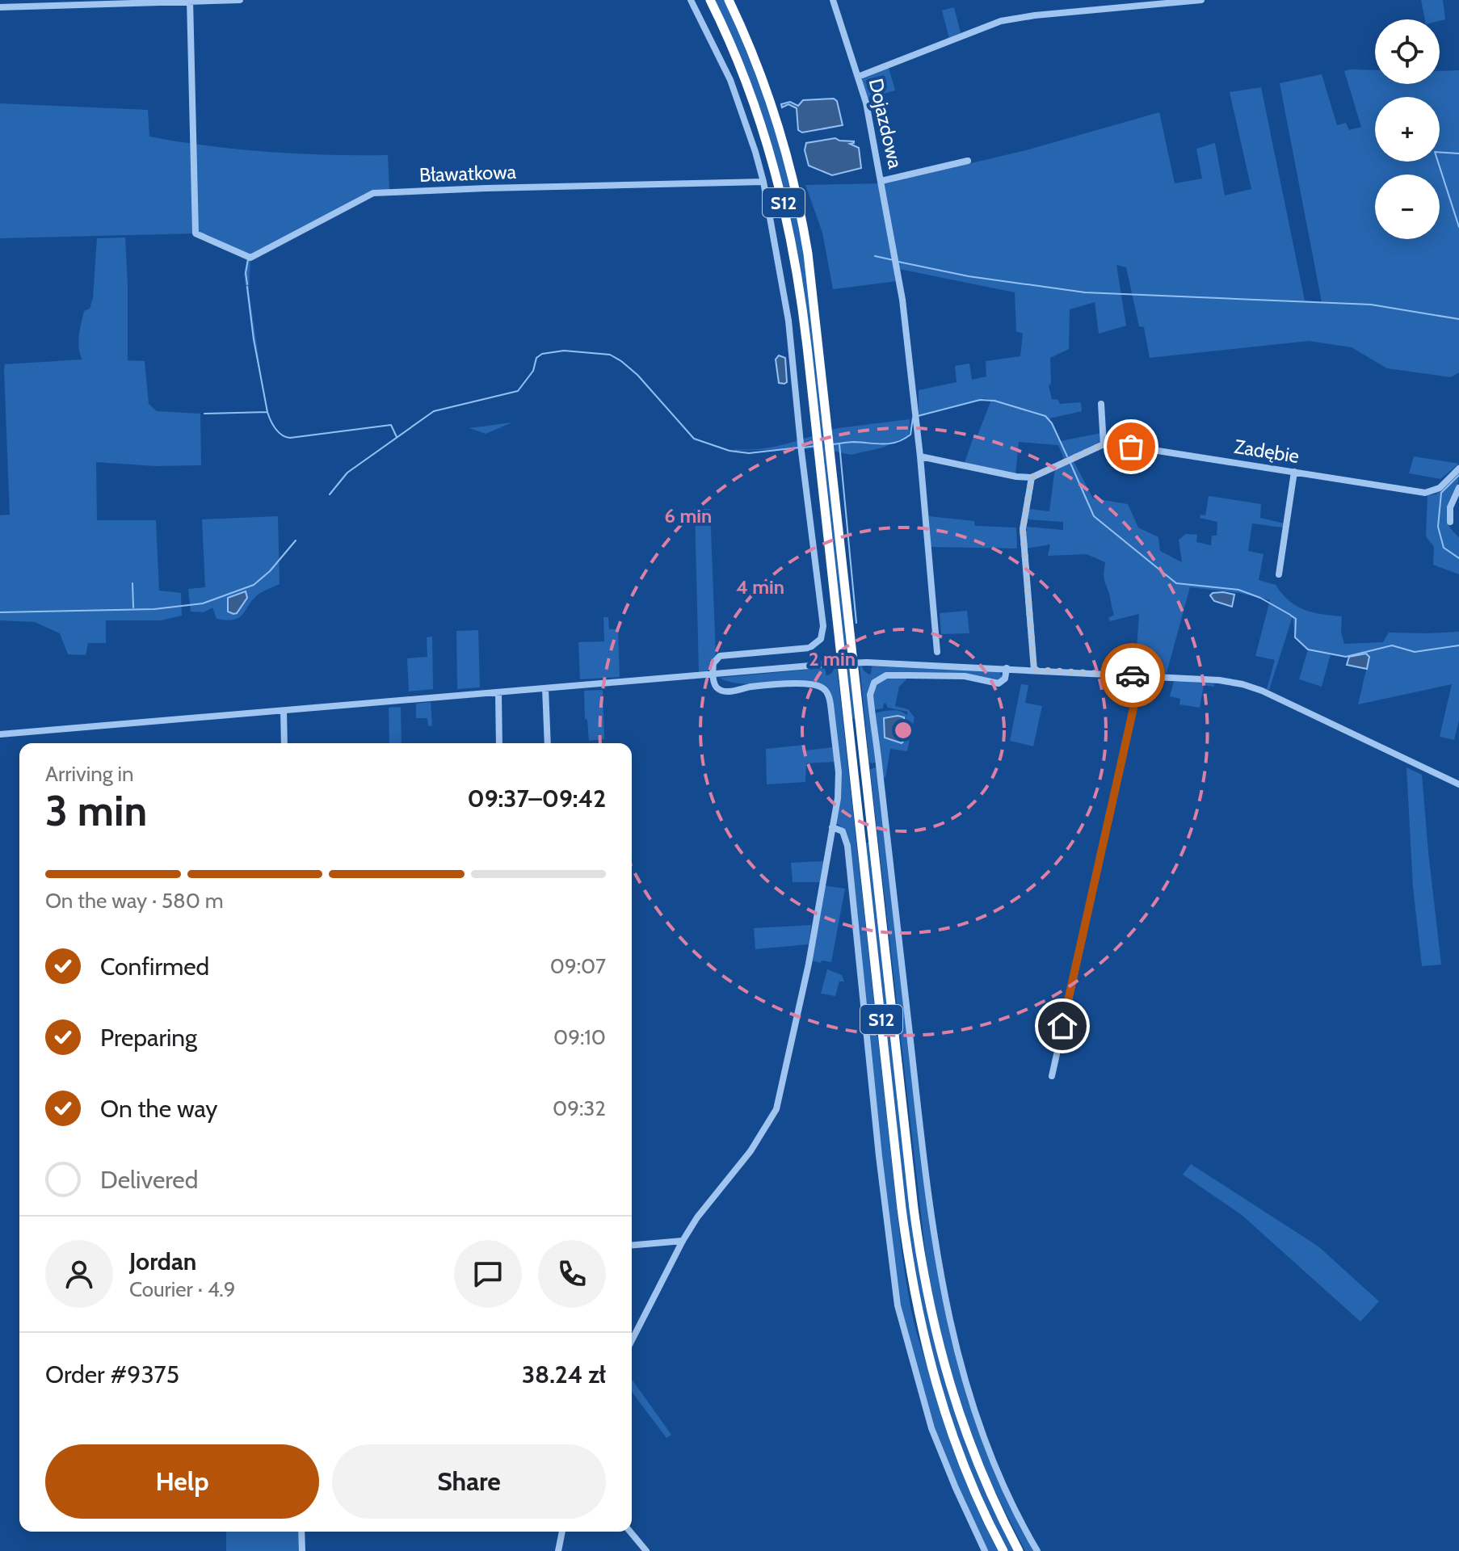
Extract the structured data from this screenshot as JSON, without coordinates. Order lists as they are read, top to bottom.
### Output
{
  "streets": {
    "highway": ["S12"],
    "street": ["Dojazdowa", "Bławatkowa", "Zadębie"]
  },
  "page": {
    "map_buttons": ["+", "−"],
    "heading": ["3 min", "Arriving in", "09:37–09:42"],
    "panel": [
      "Jordan",
      "Courier · 4.9",
      "Order #9375",
      "38.24 zł"
    ],
    "bar": "On the way · 580 m",
    "list": [
      ["Confirmed", "09:07"],
      ["Preparing", "09:10"],
      ["On the way", "09:32"],
      "Delivered"
    ],
    "buttons": ["Help", "Share"]
  },
  "rings": ["6 min", "4 min", "2 min"]
}
